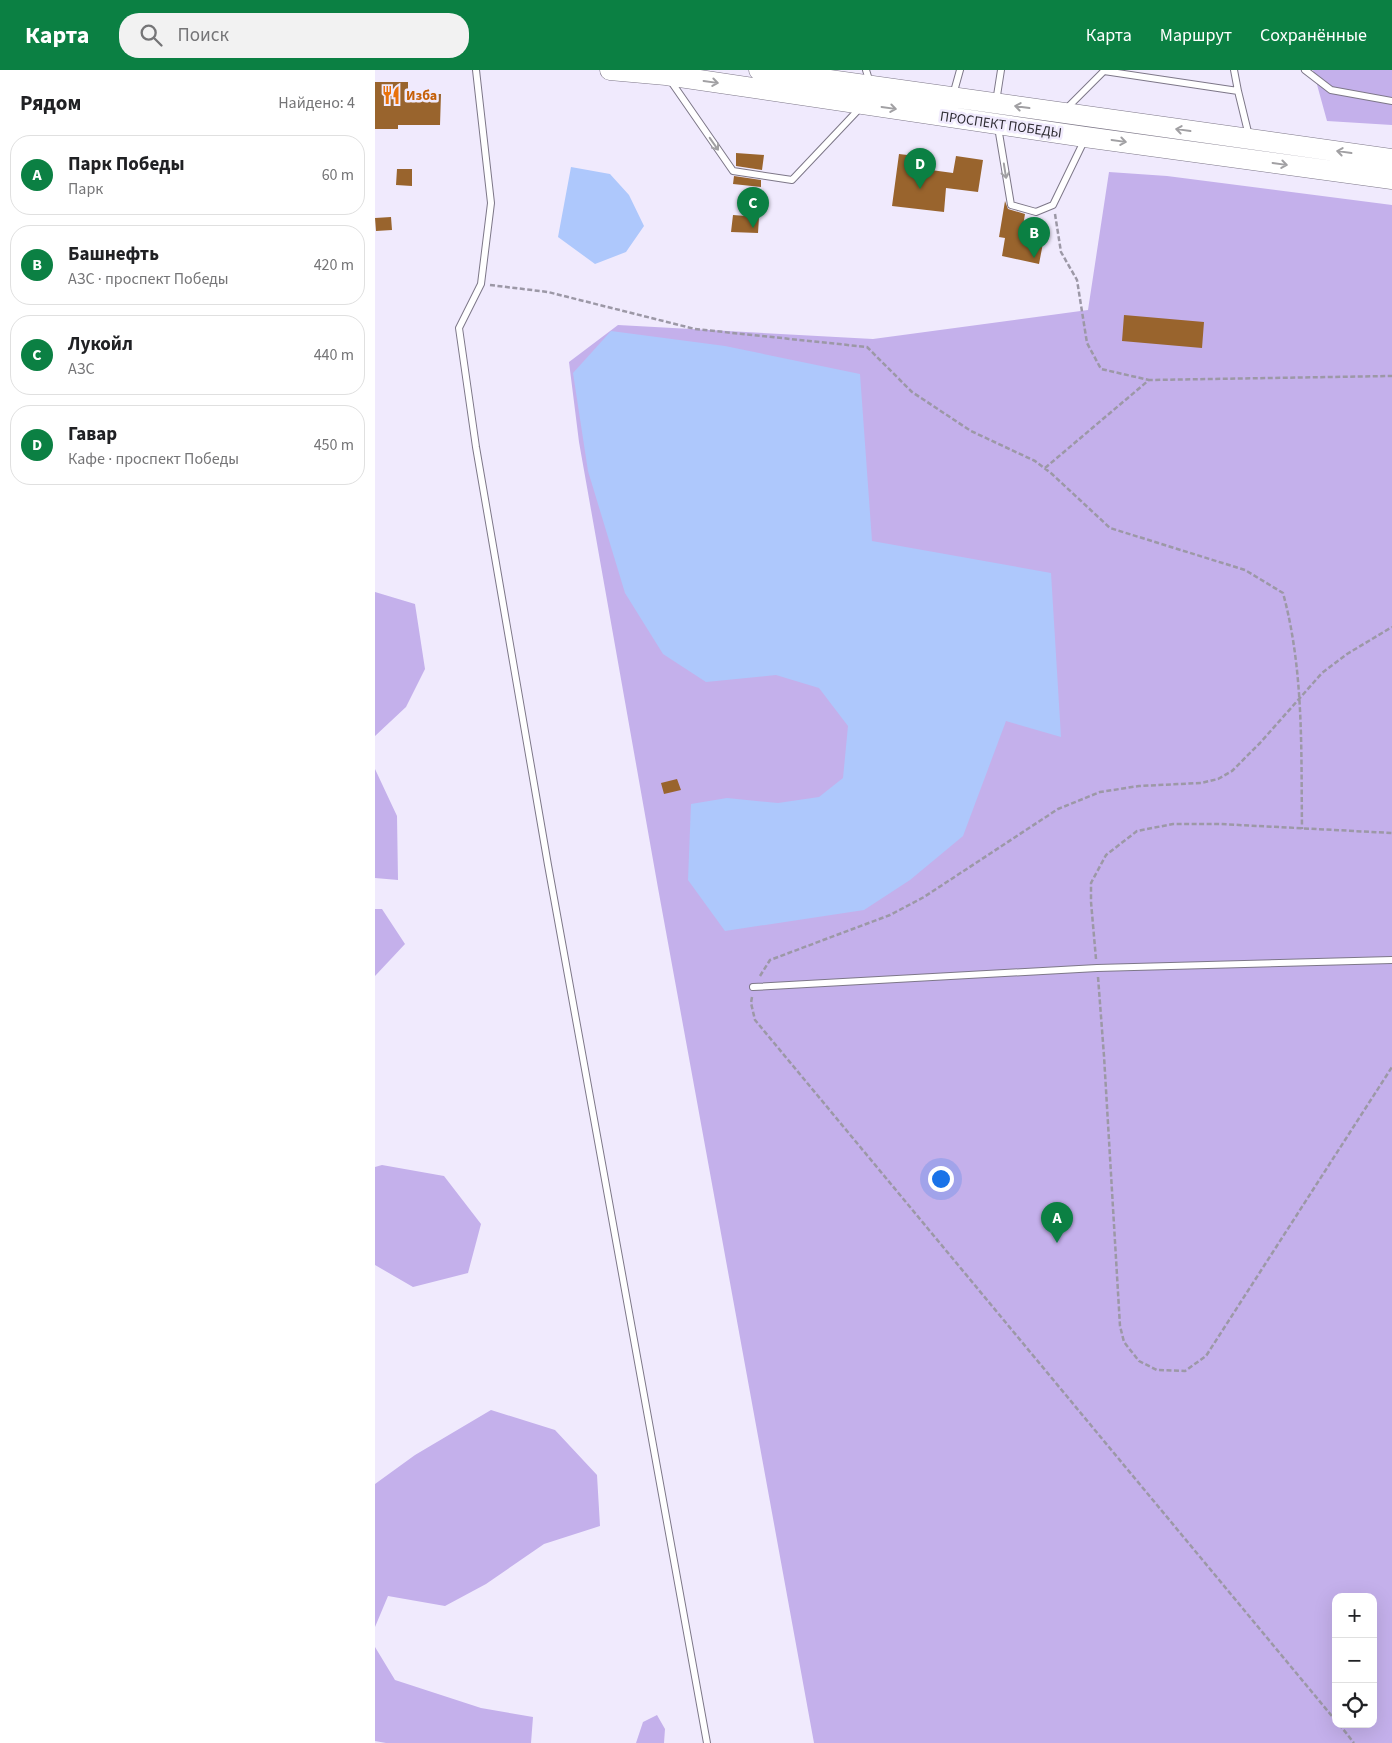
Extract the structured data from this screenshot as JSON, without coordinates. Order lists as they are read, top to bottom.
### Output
{
  "streets": {
    "main road": ["ПРОСПЕКТ ПОБЕДЫ"]
  },
  "places": {
    "restaurant": ["Изба"]
  },
  "page": {
    "header": "Карта",
    "search": "Поиск",
    "nav": ["Карта", "Маршрут", "Сохранённые"],
    "heading": ["Рядом", "Найдено: 4"],
    "list": [
      {
        "mark": "A",
        "name": "Парк Победы",
        "note": "Парк",
        "value": "60 m"
      },
      {
        "mark": "B",
        "name": "Башнефть",
        "note": "АЗС · проспект Победы",
        "value": "420 m"
      },
      {
        "mark": "C",
        "name": "Лукойл",
        "note": "АЗС",
        "value": "440 m"
      },
      {
        "mark": "D",
        "name": "Гавар",
        "note": "Кафе · проспект Победы",
        "value": "450 m"
      }
    ],
    "pins": [
      "D",
      "C",
      "B",
      "A"
    ],
    "map_buttons": ["+", "−"]
  }
}
